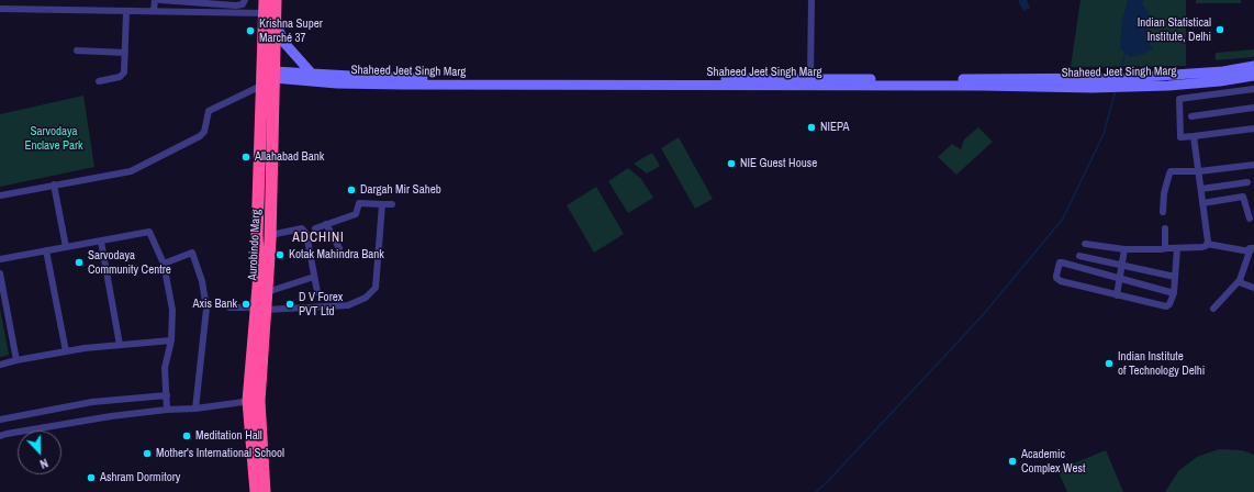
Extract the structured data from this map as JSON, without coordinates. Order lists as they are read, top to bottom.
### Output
{
  "streets": {
    "highway": ["Aurobindo Marg"],
    "main road": ["Shaheed Jeet Singh Marg"]
  },
  "crossings": [
    ["Shaheed Jeet Singh Marg", "Aurobindo Marg"]
  ],
  "districts": ["ADCHINI"],
  "parks": ["Sarvodaya Enclave Park"],
  "places": [
    "Indian Statistical Institute, Delhi",
    "Krishna Super Marché 37",
    "NIEPA",
    "Allahabad Bank",
    "NIE Guest House",
    "Dargah Mir Saheb",
    "Kotak Mahindra Bank",
    "Sarvodaya Community Centre",
    "Axis Bank",
    "D V Forex PVT Ltd",
    "Indian Institute of Technology Delhi",
    "Meditation Hall",
    "Mother's International School",
    "Academic Complex West",
    "Ashram Dormitory"
  ],
  "north": "bottom"
}
